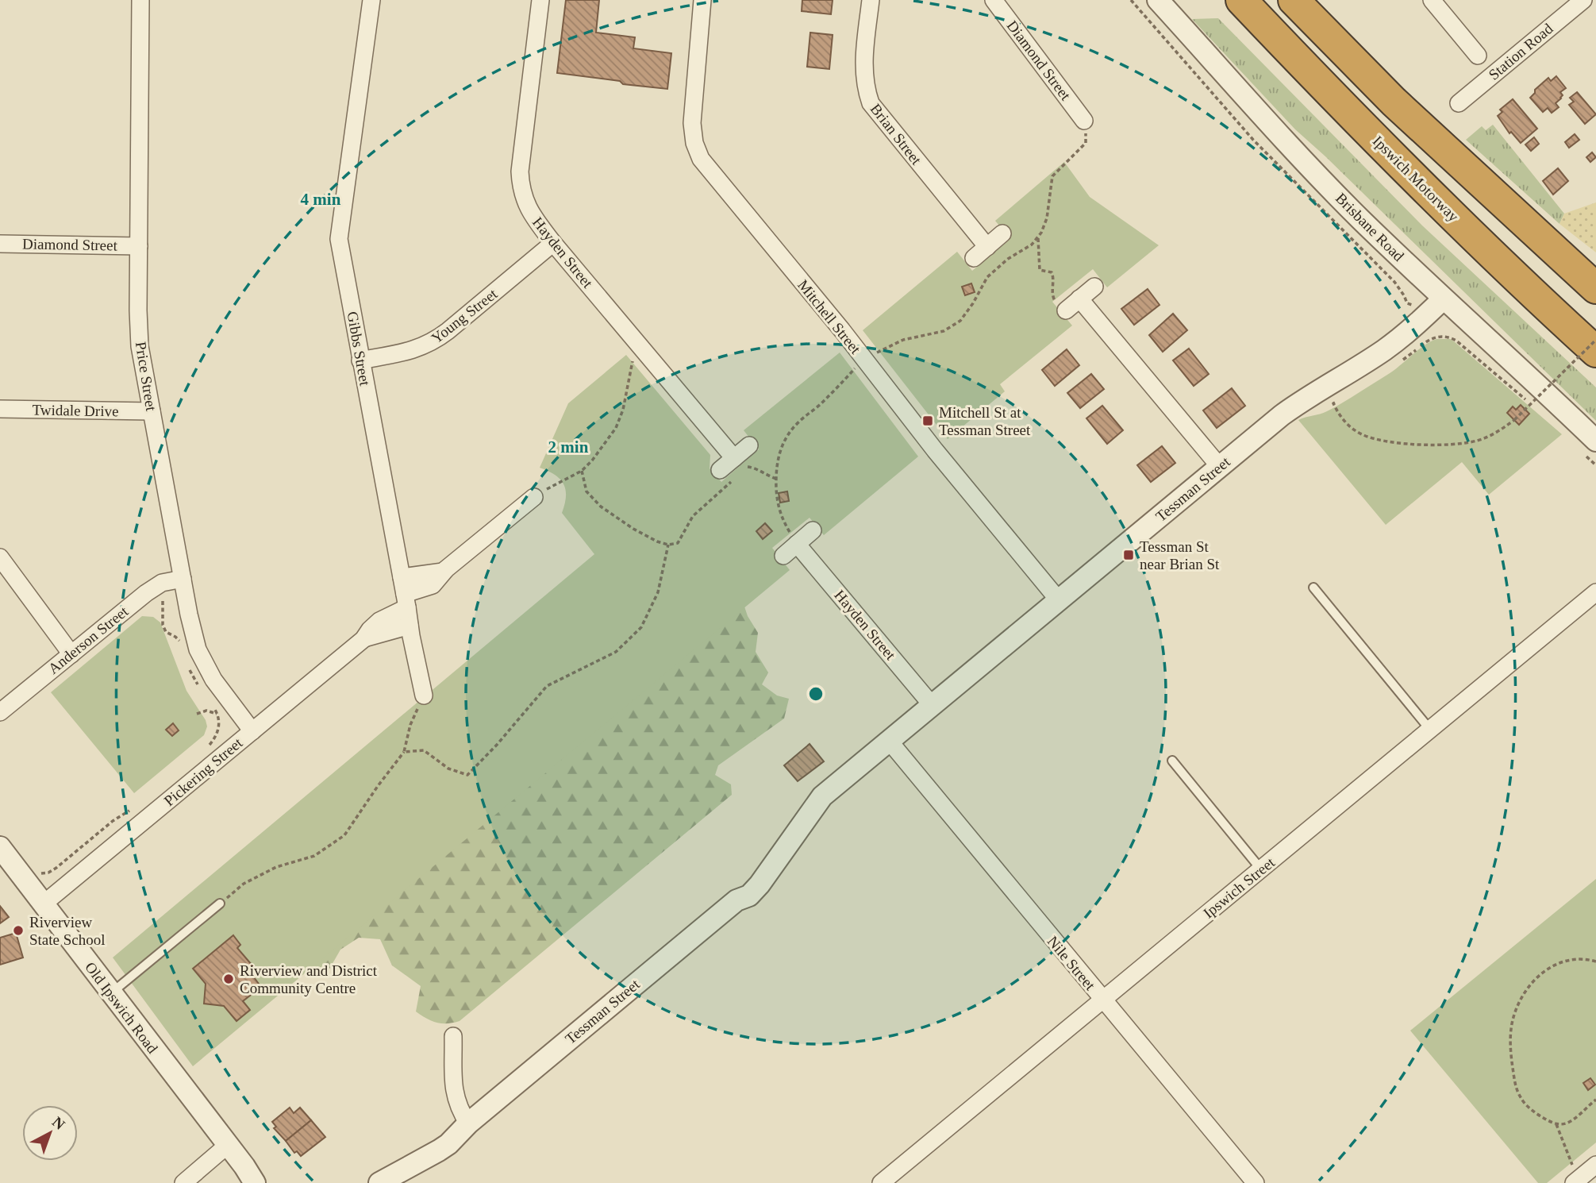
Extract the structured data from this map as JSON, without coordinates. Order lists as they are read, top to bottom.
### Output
{
  "streets": {
    "highway": ["Ipswich Motorway"],
    "street": [
      "Station Road",
      "Diamond Street",
      "Brian Street",
      "Brisbane Road",
      "Hayden Street",
      "Young Street",
      "Mitchell Street",
      "Gibbs Street",
      "Price Street",
      "Twidale Drive",
      "Tessman Street",
      "Anderson Street",
      "Pickering Street",
      "Ipswich Street",
      "Nile Street",
      "Old Ipswich Road"
    ]
  },
  "crossings": [
    ["Diamond Street", "Price Street"],
    ["Brisbane Road", "Tessman Street"],
    ["Hayden Street", "Young Street"],
    ["Hayden Street", "Tessman Street"],
    ["Young Street", "Gibbs Street"],
    ["Mitchell Street", "Tessman Street"],
    ["Gibbs Street", "Pickering Street"],
    ["Price Street", "Twidale Drive"],
    ["Price Street", "Anderson Street"],
    ["Price Street", "Pickering Street"],
    ["Tessman Street", "Nile Street"],
    ["Pickering Street", "Old Ipswich Road"],
    ["Ipswich Street", "Nile Street"]
  ],
  "places": {
    "transit": ["Mitchell St at Tessman Street", "Tessman St near Brian St"],
    "other": ["Riverview State School", "Riverview and District Community Centre"]
  },
  "north": "top right",
  "rings": ["4 min", "2 min"]
}
